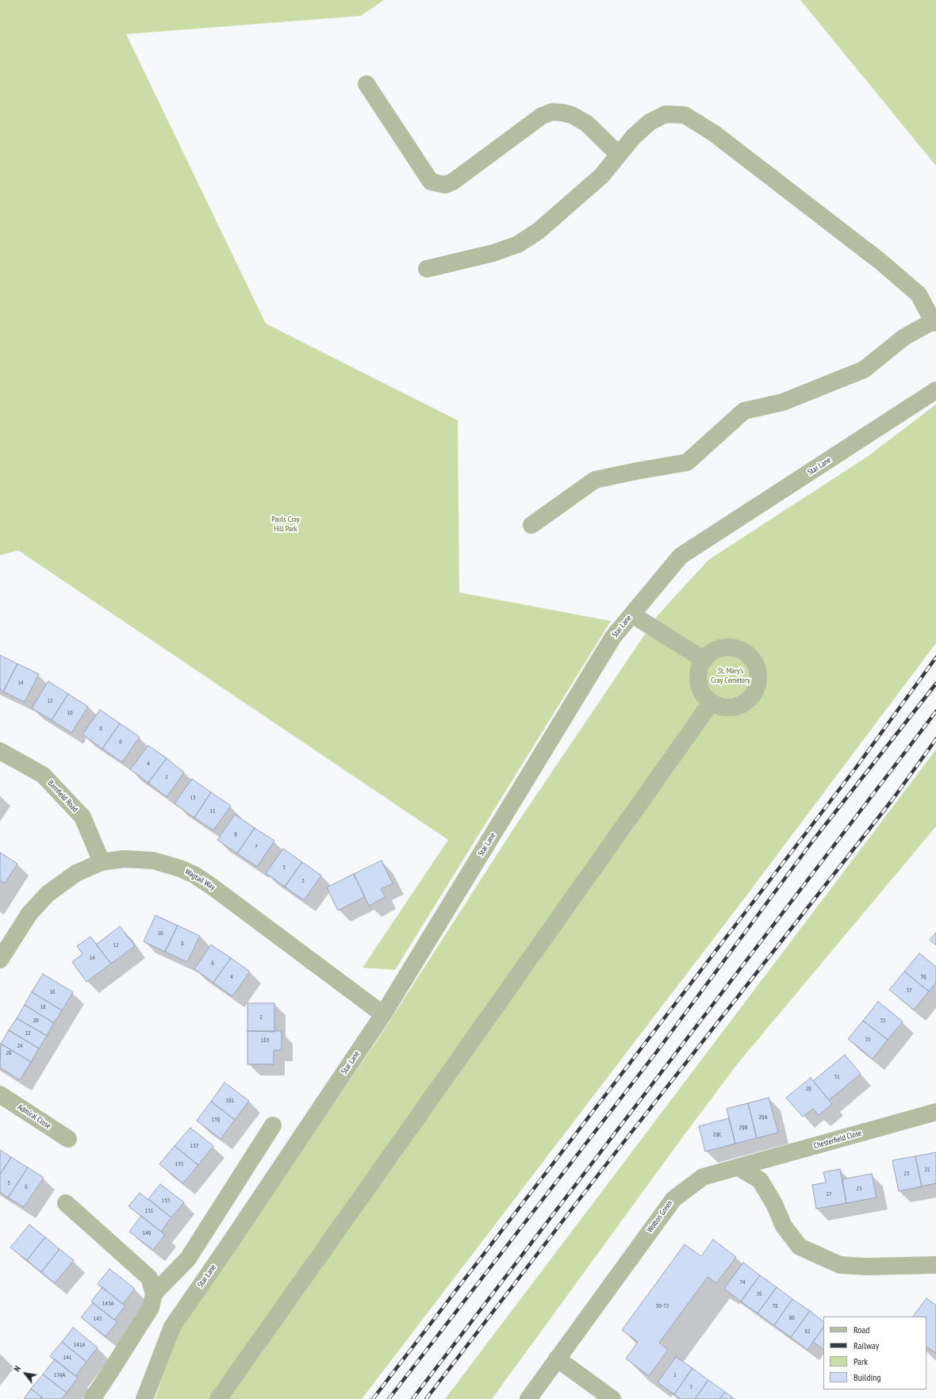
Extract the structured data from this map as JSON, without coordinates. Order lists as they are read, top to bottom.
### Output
{
  "streets": {
    "street": [
      "Star Lane",
      "Barnfield Road",
      "Wagtail Way",
      "Admiral Close",
      "Chesterfield Close",
      "Wotton Green"
    ]
  },
  "crossings": [
    ["Star Lane", "Wagtail Way"],
    ["Barnfield Road", "Wagtail Way"],
    ["Chesterfield Close", "Wotton Green"]
  ],
  "parks": ["Pauls Cray Hill Park", "St. Mary's Cray Cemetery"],
  "house_numbers": [
    "14",
    "12",
    "10",
    "8",
    "6",
    "4",
    "2",
    "13",
    "11",
    "9",
    "7",
    "5",
    "3",
    "10",
    "8",
    "12",
    "14",
    "6",
    "4",
    "39",
    "37",
    "16",
    "18",
    "2",
    "20",
    "35",
    "22",
    "33",
    "163",
    "24",
    "26",
    "31",
    "29",
    "161",
    "29A",
    "159",
    "29B",
    "29C",
    "157",
    "155",
    "21",
    "23",
    "5",
    "6",
    "25",
    "27",
    "153",
    "151",
    "149",
    "74",
    "76",
    "143A",
    "50-72",
    "78",
    "80",
    "143",
    "82",
    "141A",
    "141",
    "139A",
    "1",
    "3"
  ],
  "legend": [
    "Road",
    "Railway",
    "Park",
    "Building"
  ],
  "north": "top left"
}
